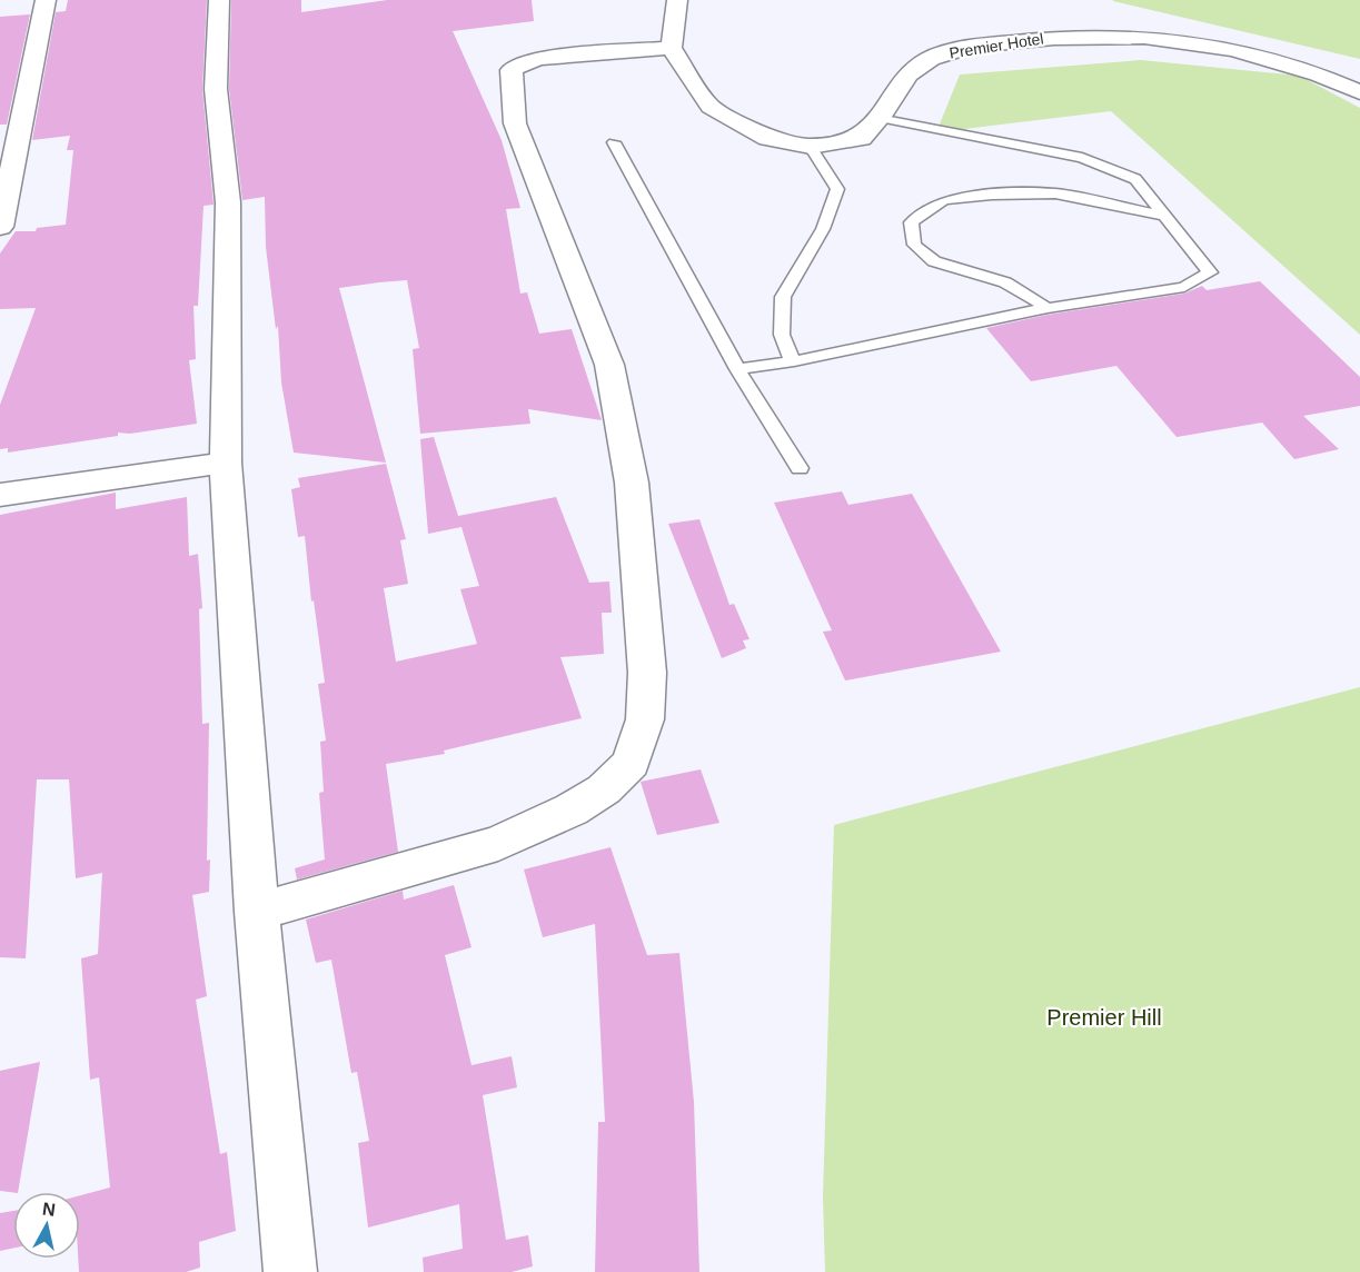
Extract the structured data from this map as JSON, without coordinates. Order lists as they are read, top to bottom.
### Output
{
  "streets": {
    "street": ["Premier Hotel"]
  },
  "parks": ["Premier Hill"],
  "north": "top"
}
